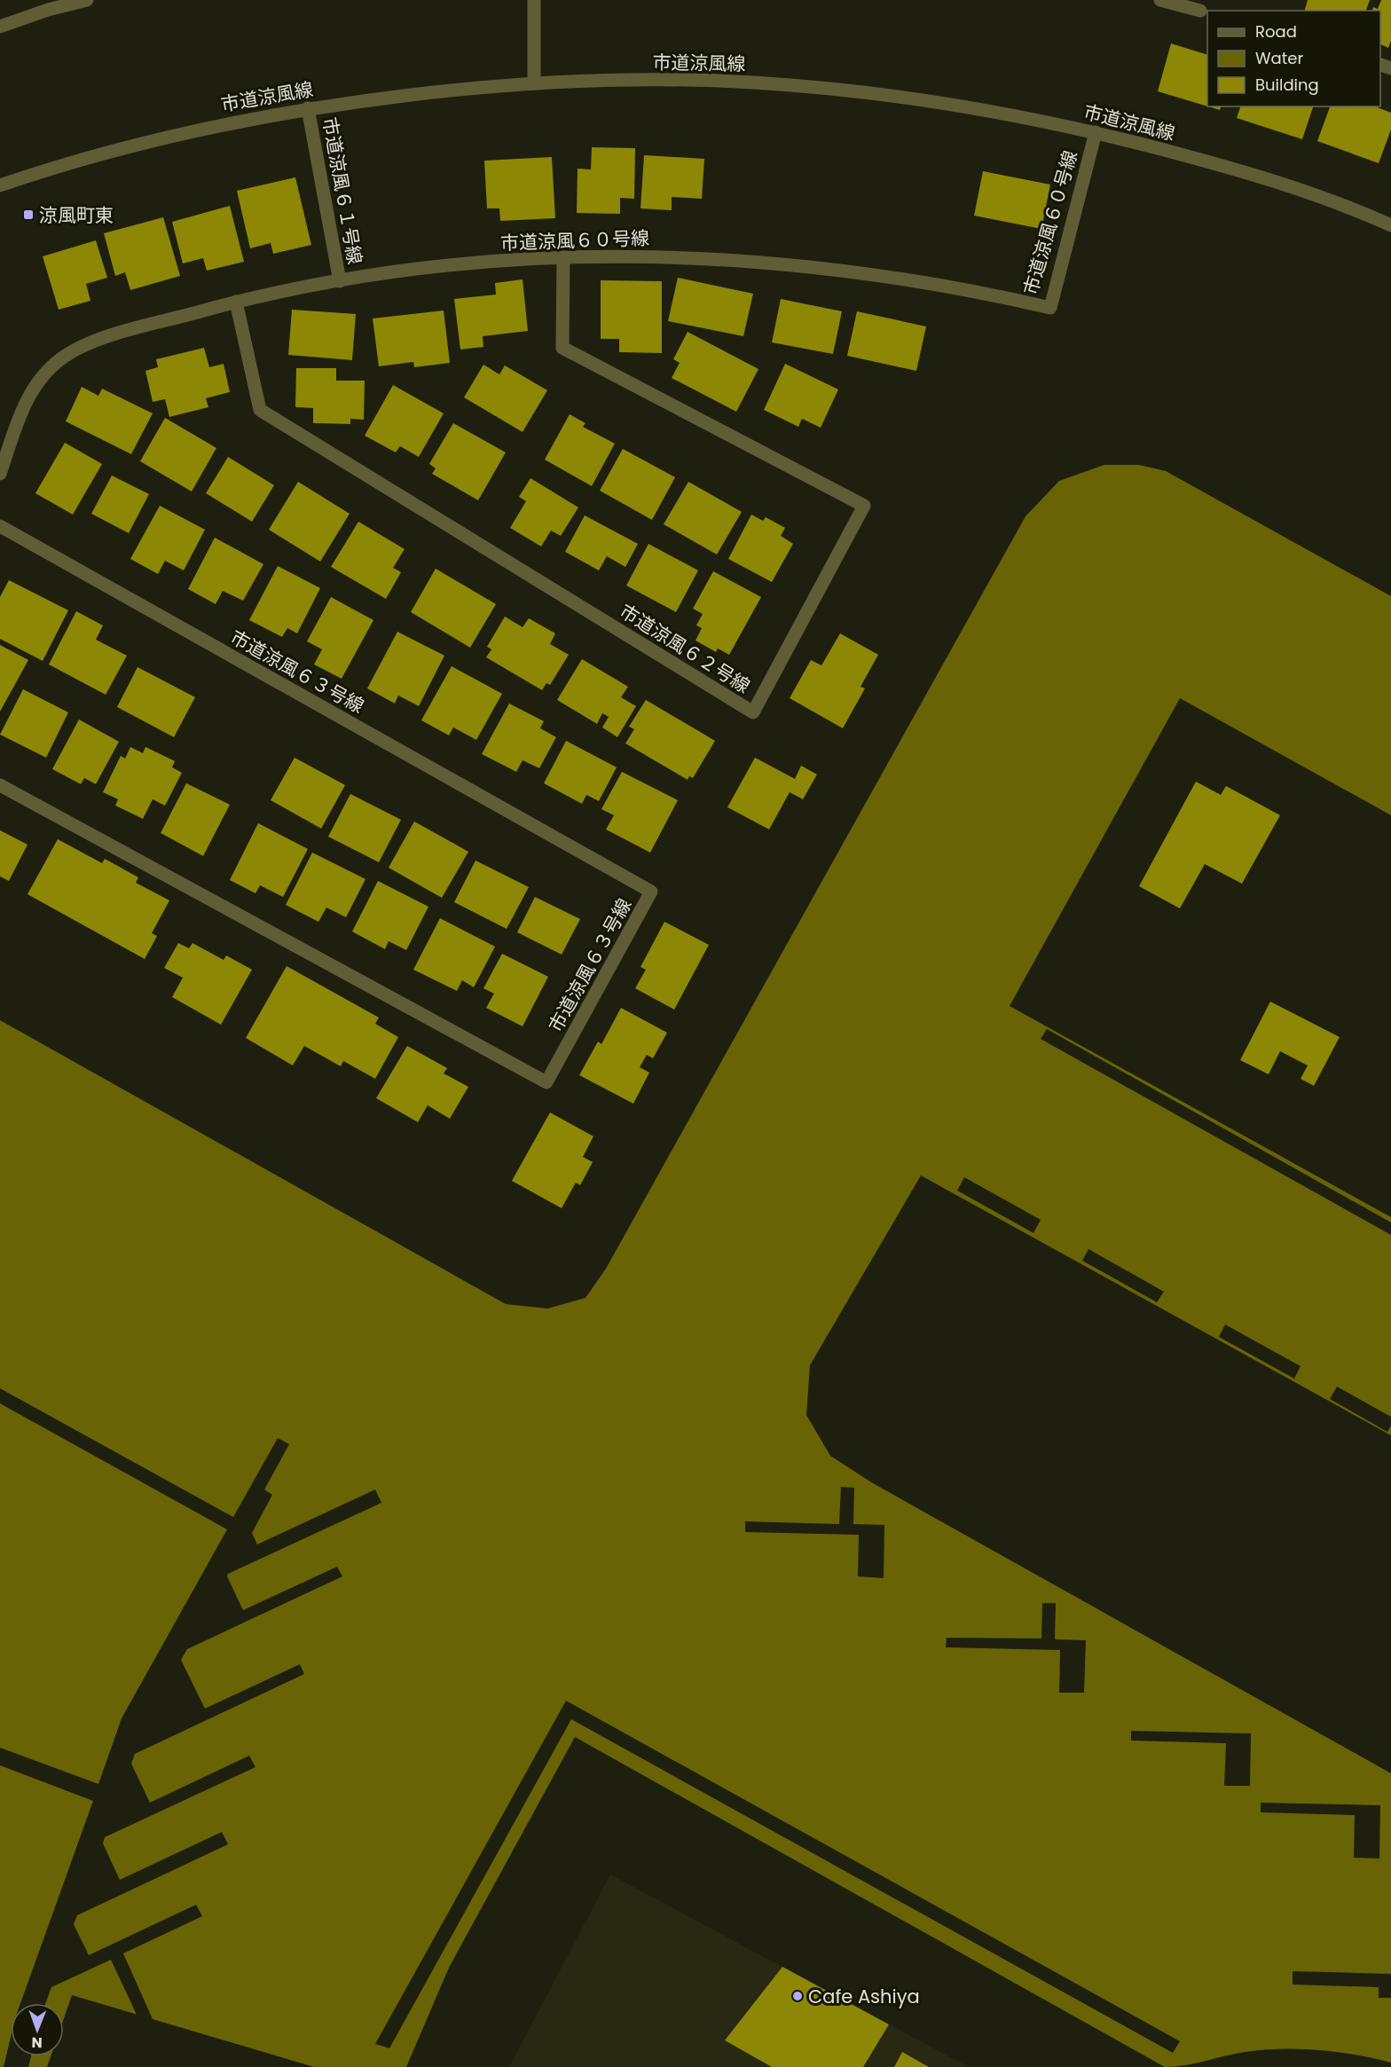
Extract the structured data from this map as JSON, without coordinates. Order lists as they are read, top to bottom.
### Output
{
  "streets": {
    "street": [
      "市道涼風線",
      "市道涼風６１号線",
      "市道涼風６０号線",
      "市道涼風６２号線",
      "市道涼風６３号線"
    ]
  },
  "crossings": [
    ["市道涼風線", "市道涼風６１号線"],
    ["市道涼風線", "市道涼風６０号線"],
    ["市道涼風６１号線", "市道涼風６０号線"],
    ["市道涼風６０号線", "市道涼風６２号線"]
  ],
  "places": {
    "transit": ["涼風町東"],
    "other": ["Cafe Ashiya"]
  },
  "legend": ["Road", "Water", "Building"],
  "north": "bottom"
}
